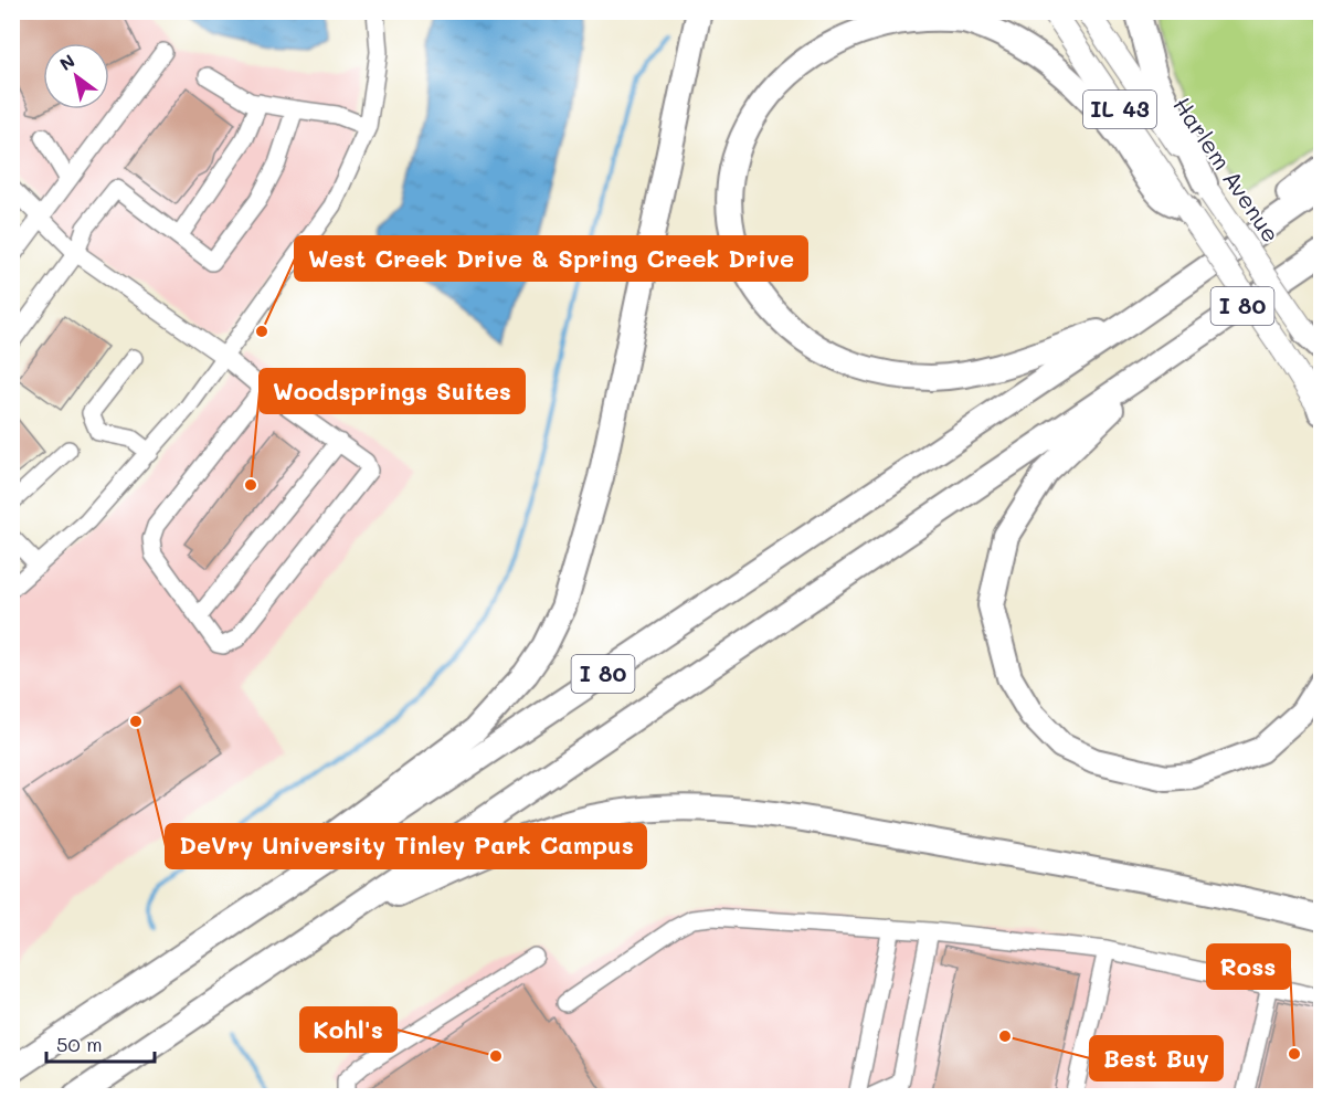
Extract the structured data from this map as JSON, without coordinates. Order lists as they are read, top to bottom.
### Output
{
  "streets": {
    "highway": ["I 80"],
    "main road": ["IL 43", "Harlem Avenue"]
  },
  "places": [
    "West Creek Drive & Spring Creek Drive",
    "Woodsprings Suites",
    "DeVry University Tinley Park Campus",
    "Best Buy",
    "Ross",
    "Kohl's"
  ],
  "scale_bar": "50 m",
  "north": "top left"
}
